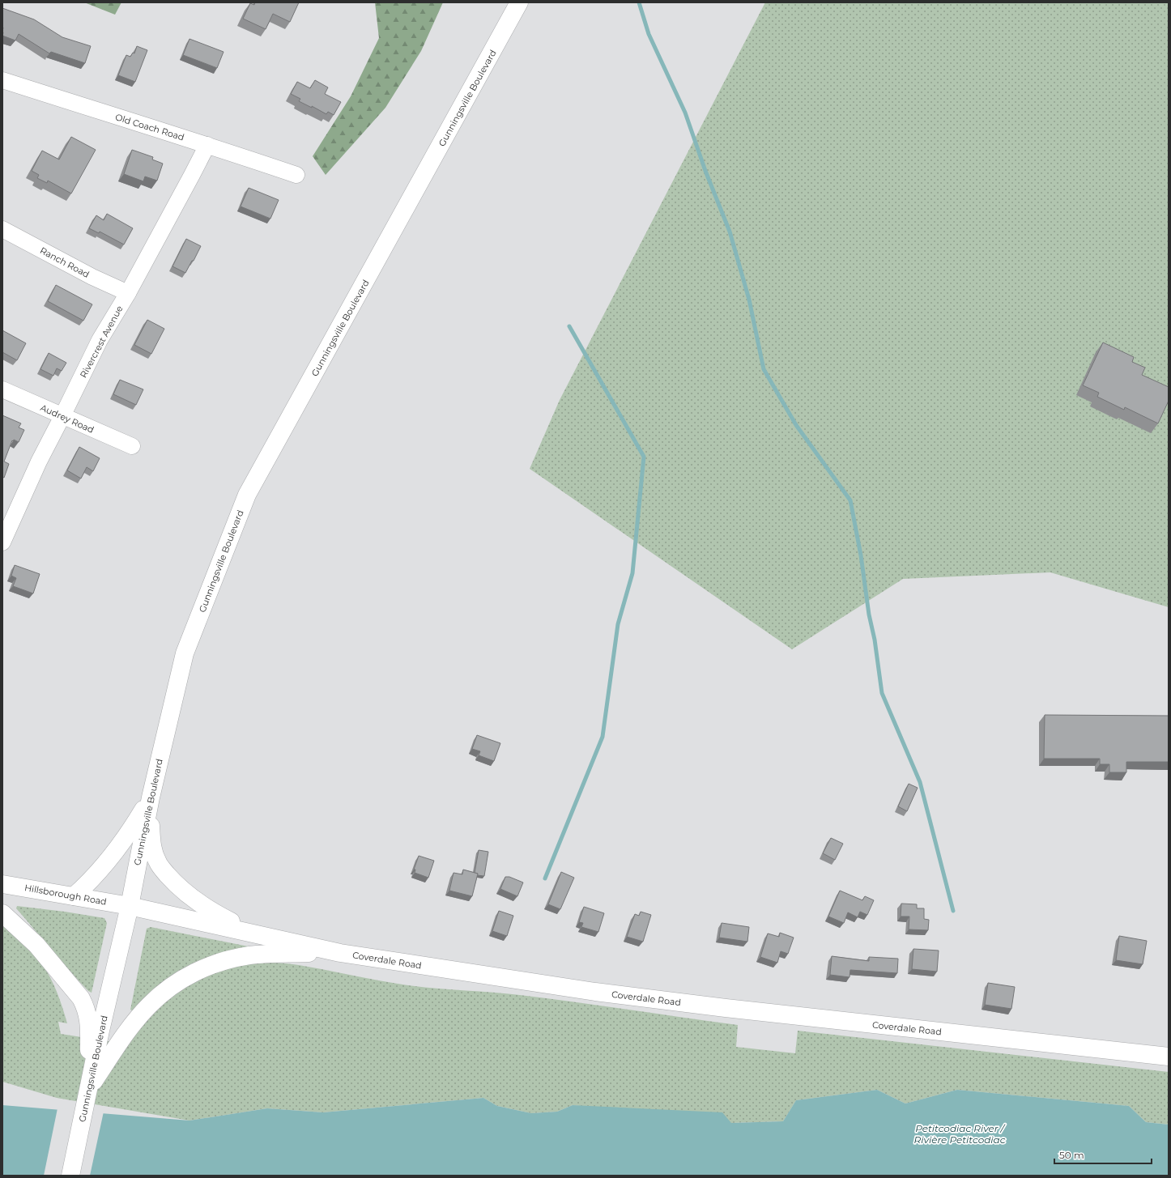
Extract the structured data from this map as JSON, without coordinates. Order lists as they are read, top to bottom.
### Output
{
  "streets": {
    "main road": ["Gunningsville Boulevard", "Hillsborough Road", "Coverdale Road"],
    "street": [
      "Old Coach Road",
      "Ranch Road",
      "Rivercrest Avenue",
      "Audrey Road"
    ]
  },
  "crossings": [
    ["Gunningsville Boulevard", "Hillsborough Road"],
    ["Gunningsville Boulevard", "Coverdale Road"],
    ["Old Coach Road", "Rivercrest Avenue"],
    ["Ranch Road", "Rivercrest Avenue"],
    ["Rivercrest Avenue", "Audrey Road"],
    ["Hillsborough Road", "Coverdale Road"]
  ],
  "water": ["Petitcodiac River / Rivière Petitcodiac"],
  "scale_bar": "50 m"
}
